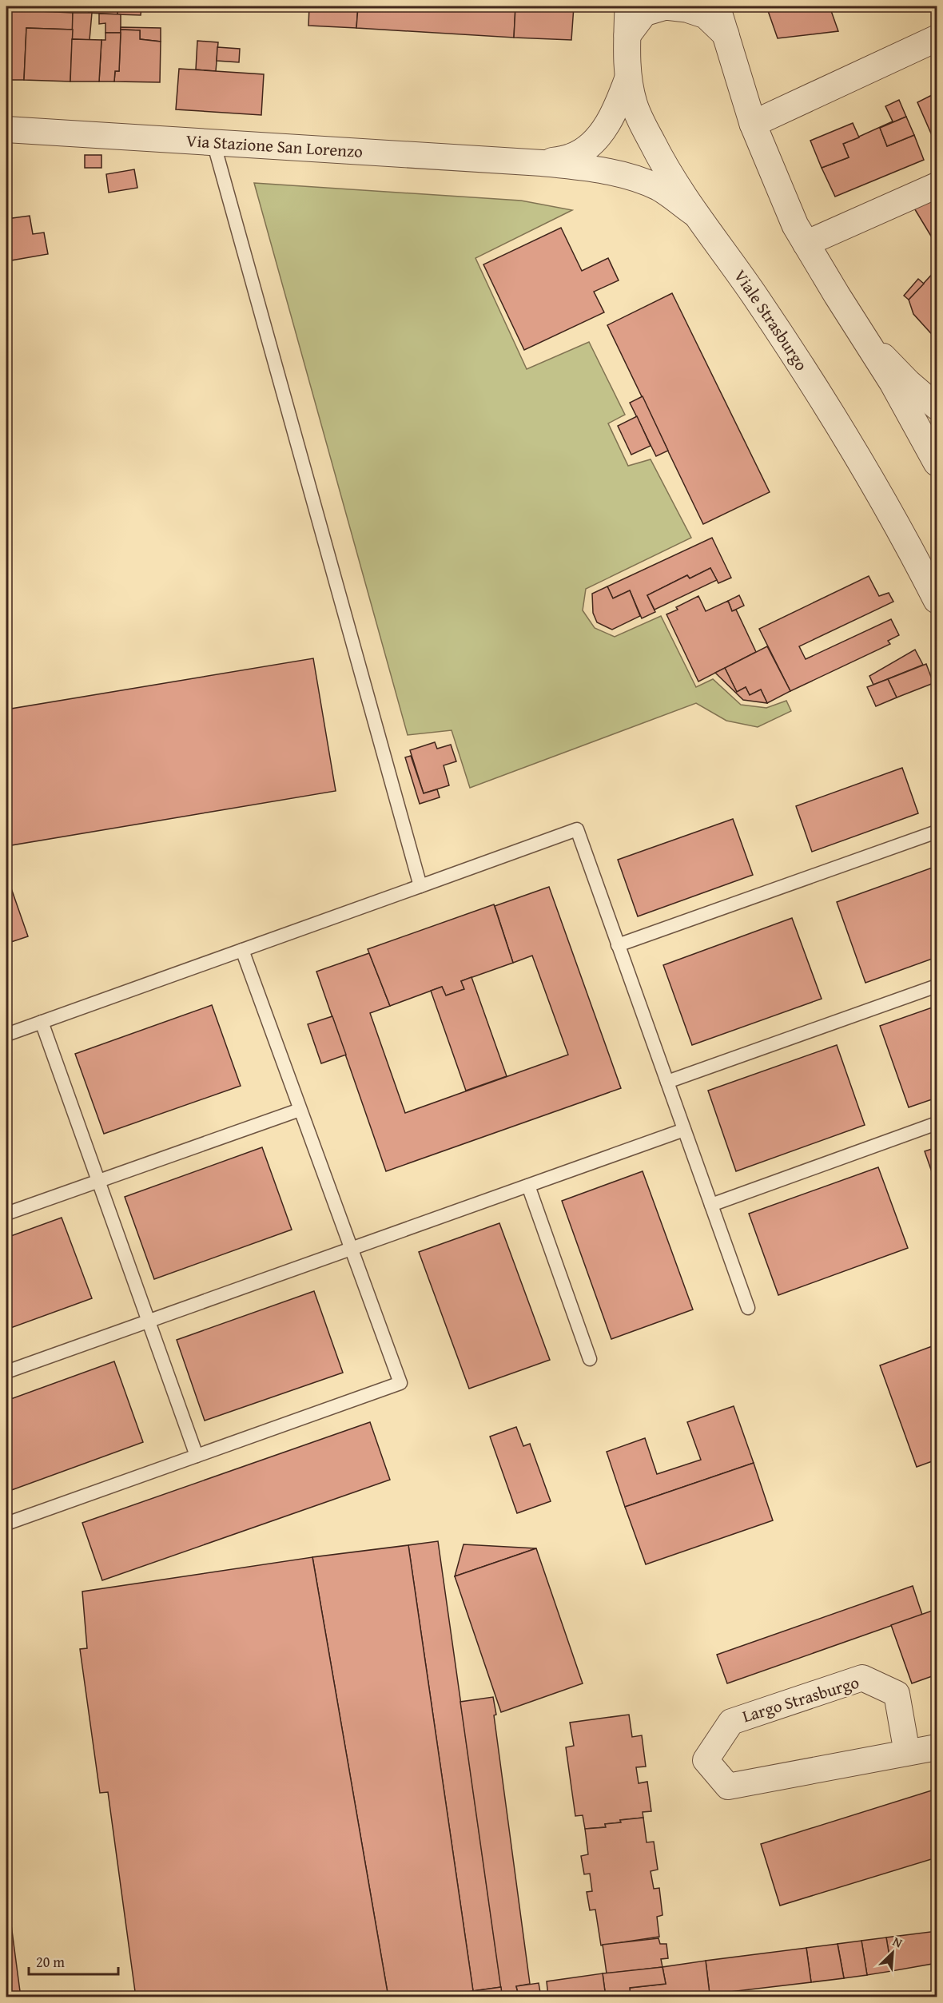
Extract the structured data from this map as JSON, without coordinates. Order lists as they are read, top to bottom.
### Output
{
  "streets": {
    "street": ["Via Stazione San Lorenzo", "Viale Strasburgo", "Largo Strasburgo"]
  },
  "crossings": [
    ["Via Stazione San Lorenzo", "Viale Strasburgo"]
  ],
  "scale_bar": "20 m",
  "north": "top right"
}
